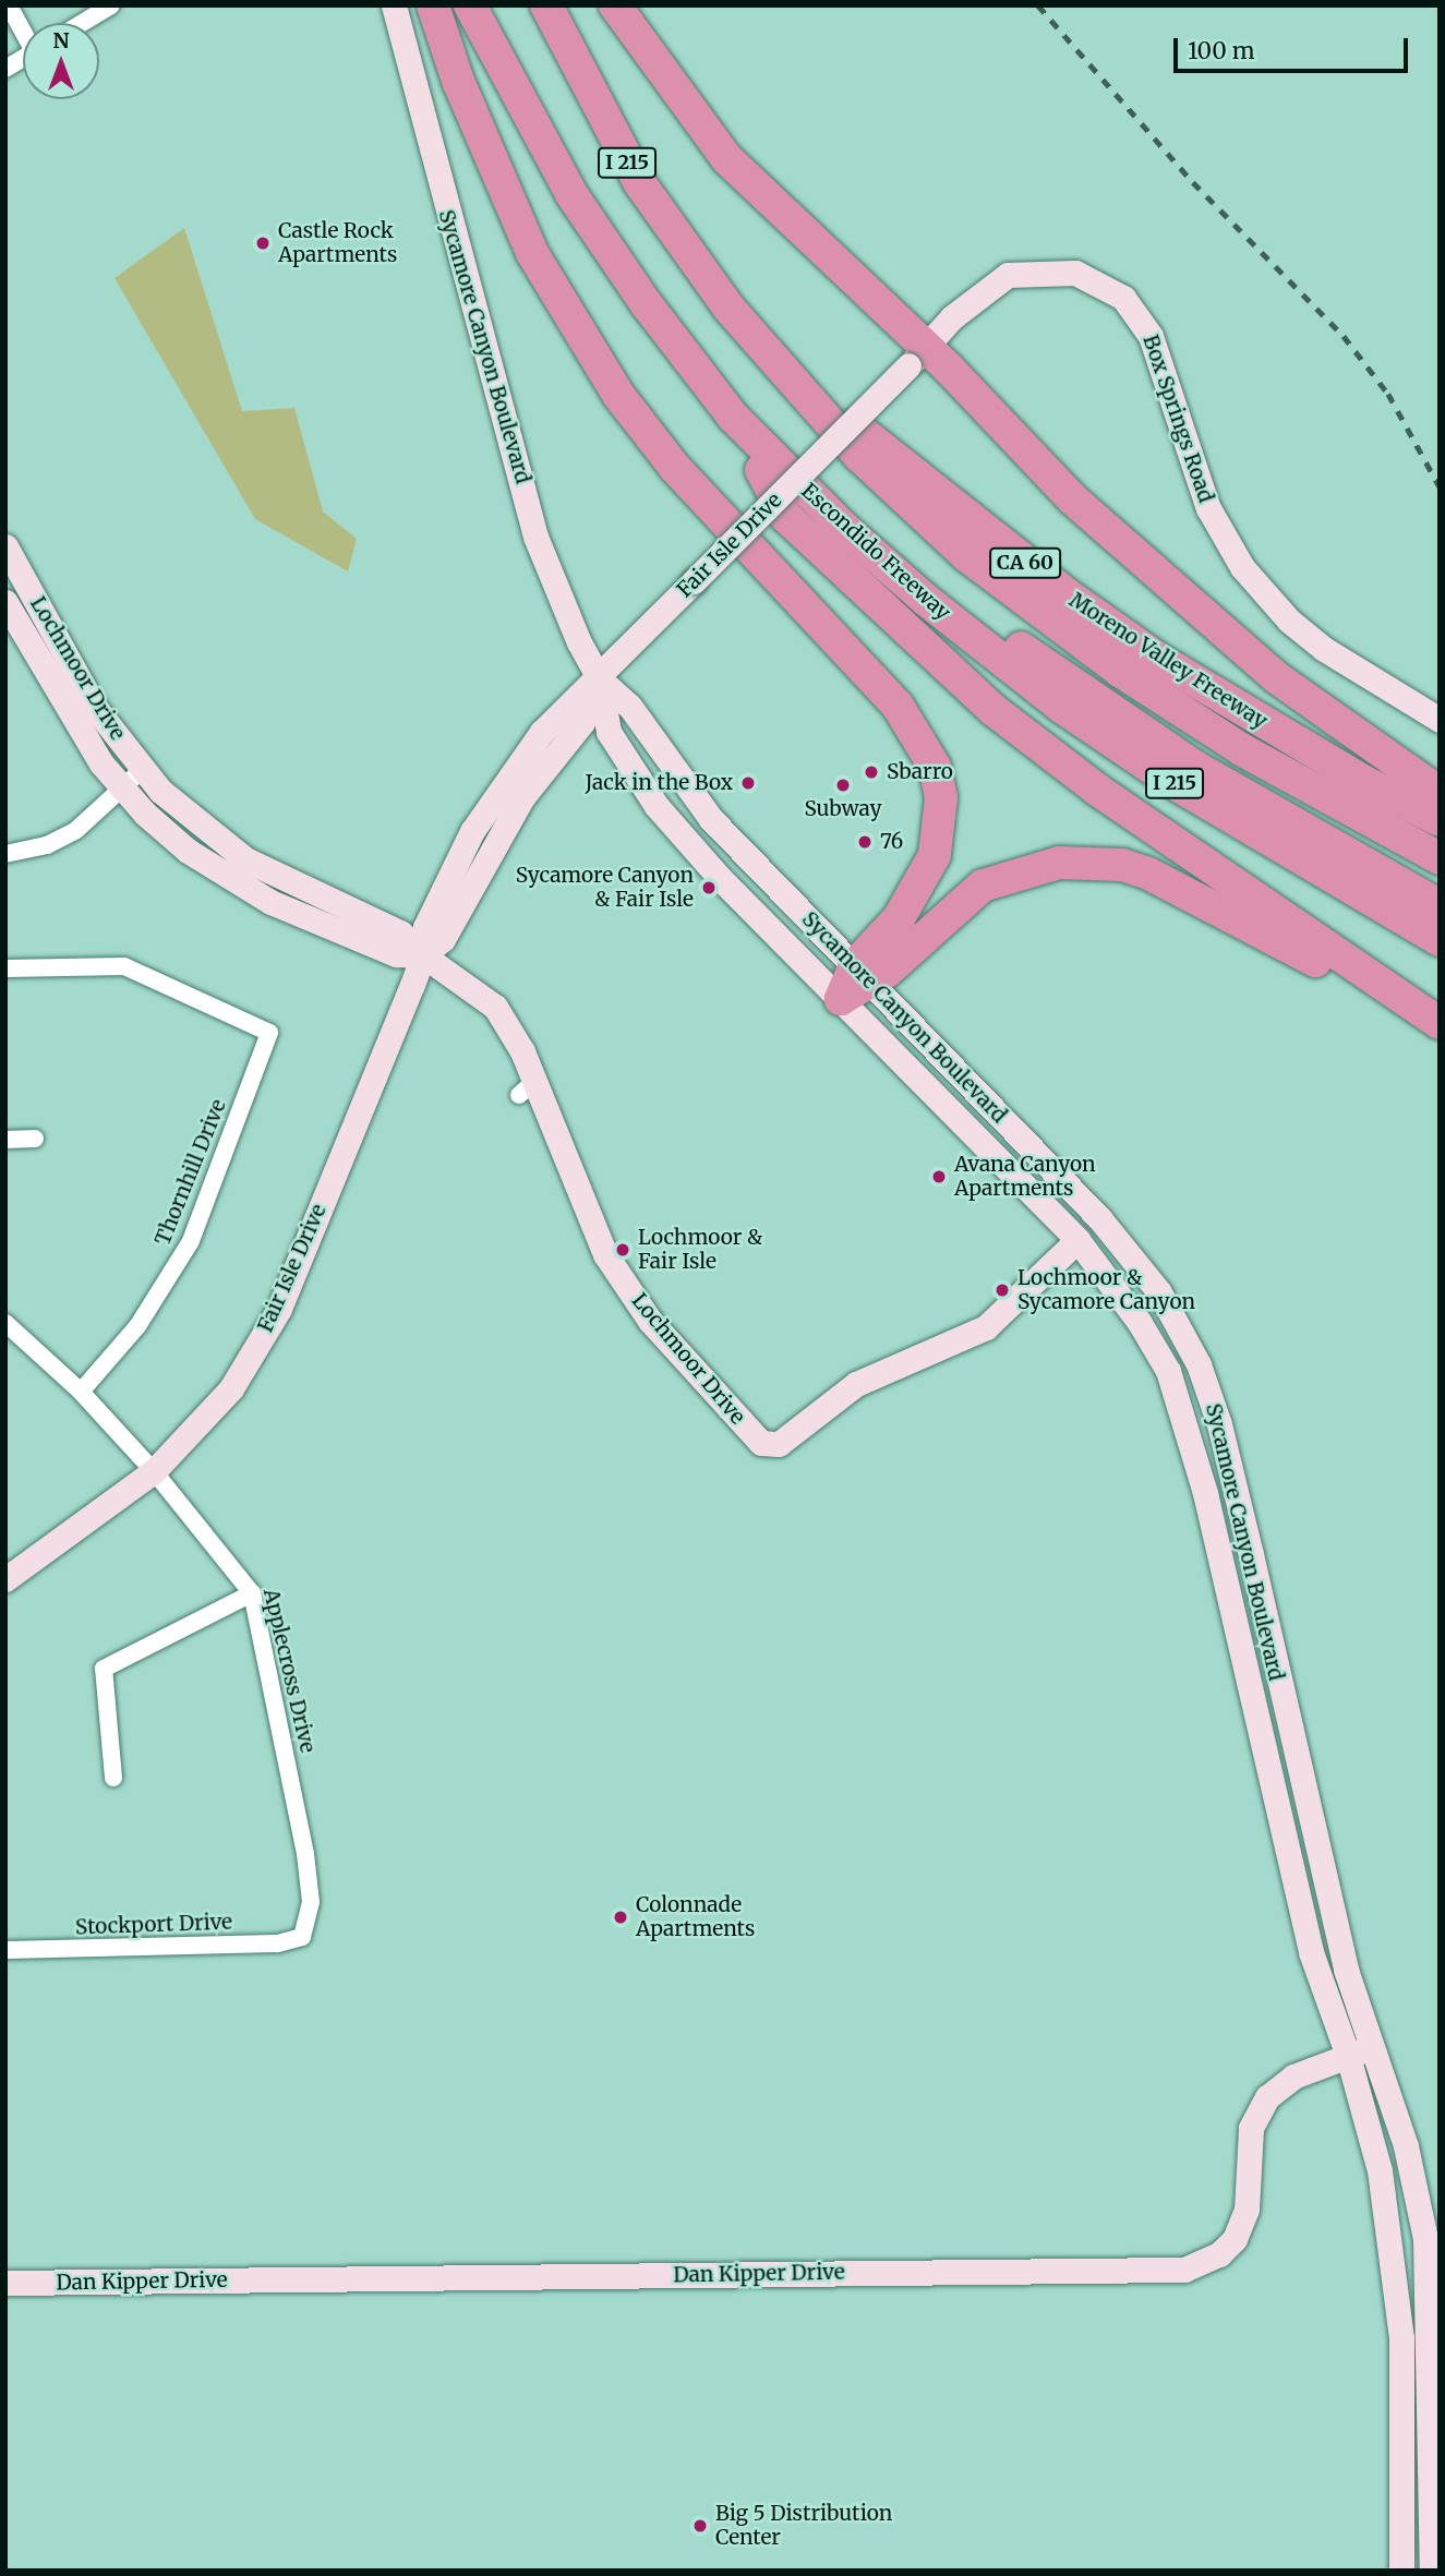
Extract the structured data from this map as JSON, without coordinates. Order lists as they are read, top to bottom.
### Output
{
  "streets": {
    "highway": [
      "I 215",
      "Escondido Freeway",
      "CA 60",
      "Moreno Valley Freeway"
    ],
    "street": [
      "Sycamore Canyon Boulevard",
      "Box Springs Road",
      "Fair Isle Drive",
      "Lochmoor Drive",
      "Thornhill Drive",
      "Applecross Drive",
      "Stockport Drive",
      "Dan Kipper Drive"
    ]
  },
  "crossings": [
    ["I 215", "Moreno Valley Freeway"],
    ["Sycamore Canyon Boulevard", "Fair Isle Drive"],
    ["Sycamore Canyon Boulevard", "Lochmoor Drive"],
    ["Sycamore Canyon Boulevard", "Dan Kipper Drive"],
    ["Box Springs Road", "Fair Isle Drive"],
    ["Fair Isle Drive", "Lochmoor Drive"],
    ["Fair Isle Drive", "Applecross Drive"],
    ["Thornhill Drive", "Applecross Drive"],
    ["Applecross Drive", "Stockport Drive"]
  ],
  "places": [
    "Castle Rock Apartments",
    "Sbarro",
    "Jack in the Box",
    "Subway",
    "76",
    "Sycamore Canyon & Fair Isle",
    "Avana Canyon Apartments",
    "Lochmoor & Fair Isle",
    "Lochmoor & Sycamore Canyon",
    "Colonnade Apartments",
    "Big 5 Distribution Center"
  ],
  "scale_bar": "100 m",
  "north": "top"
}
